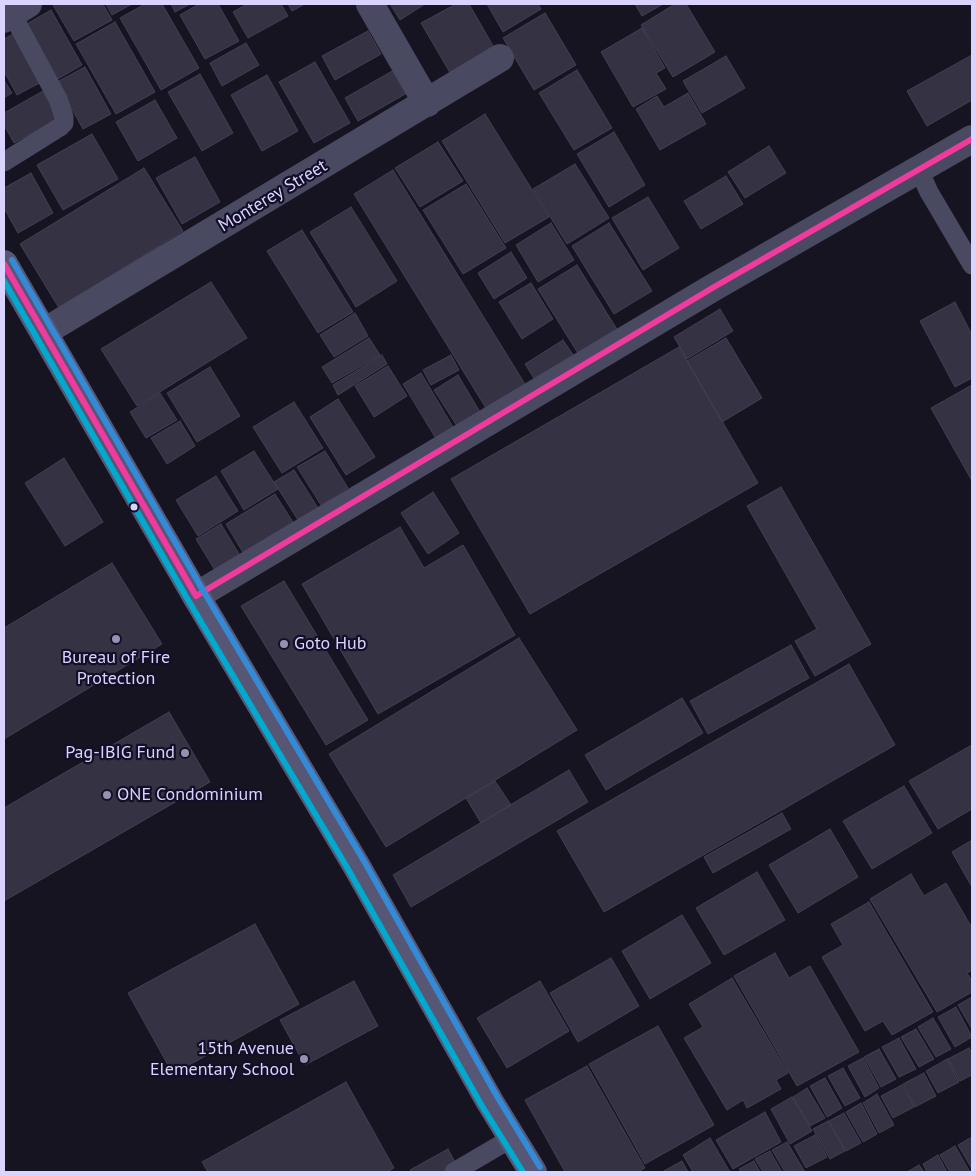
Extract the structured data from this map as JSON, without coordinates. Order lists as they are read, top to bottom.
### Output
{
  "streets": {
    "street": ["Monterey Street"]
  },
  "places": [
    "Bureau of Fire Protection",
    "Goto Hub",
    "Pag-IBIG Fund",
    "ONE Condominium",
    "15th Avenue Elementary School"
  ]
}
